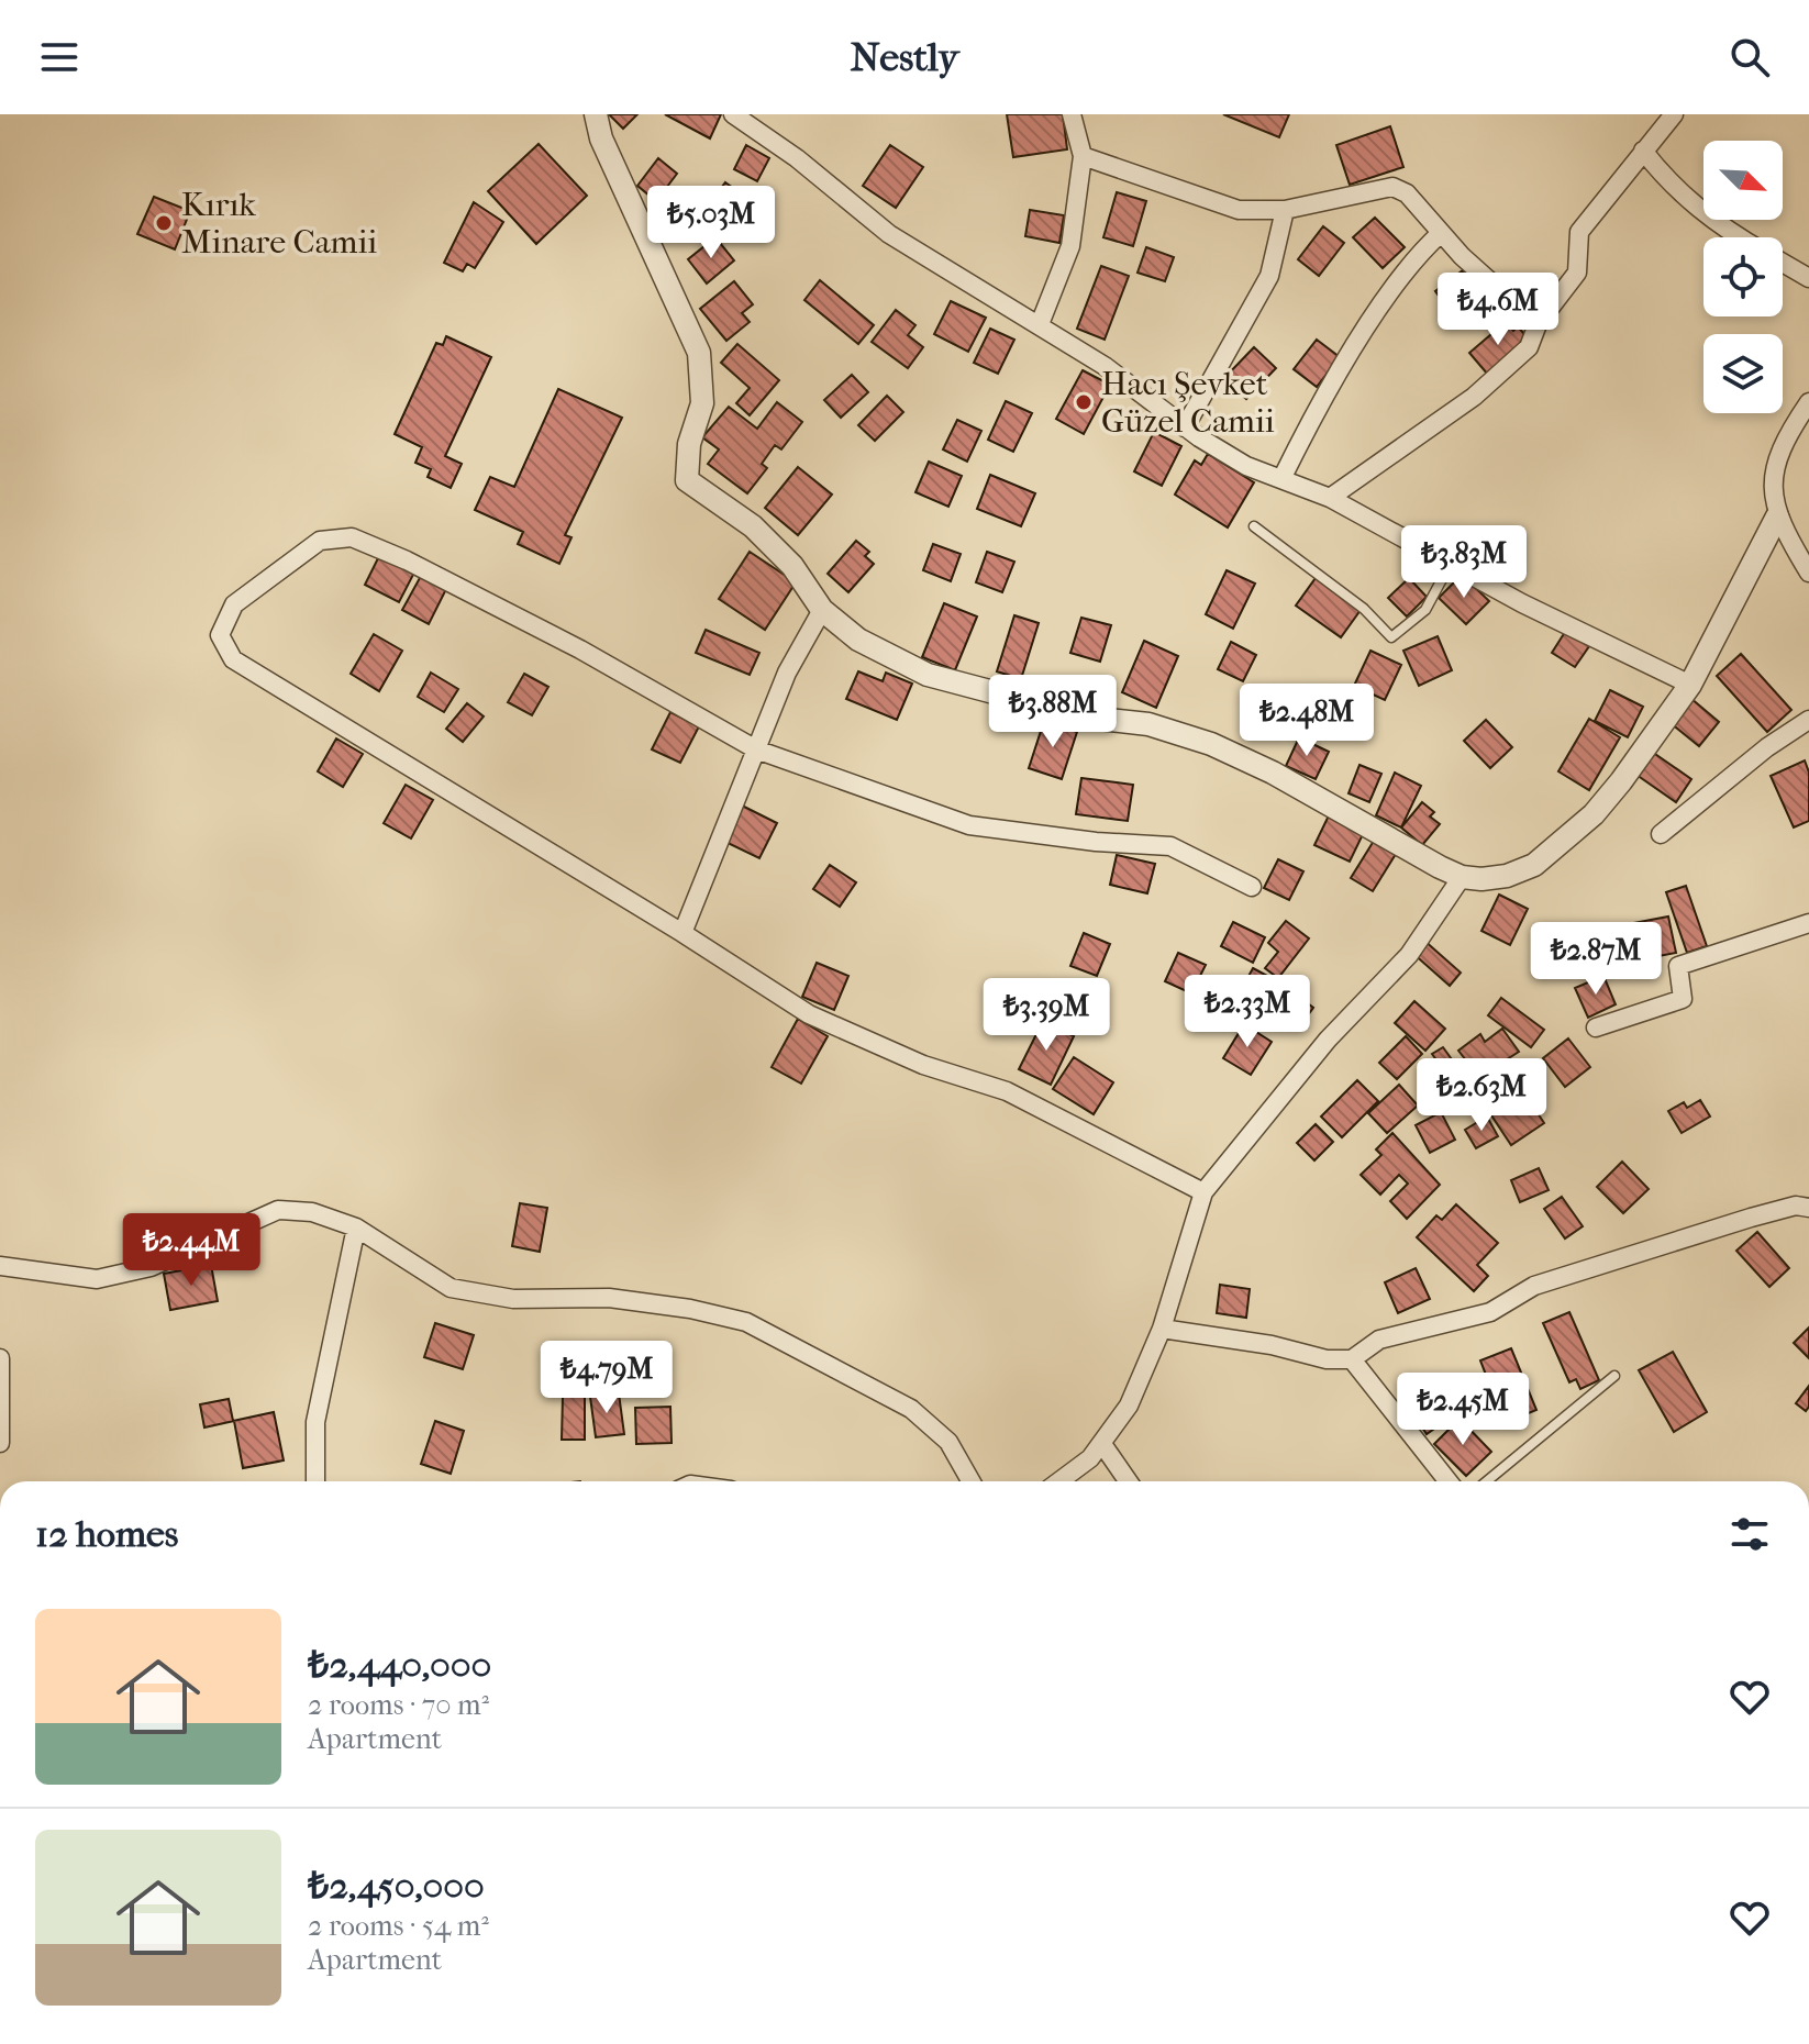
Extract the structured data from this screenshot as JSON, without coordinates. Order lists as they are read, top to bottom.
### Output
{
  "places": ["Kırık Minare Camii", "Hacı Şevket Güzel Camii"],
  "north": "bottom right",
  "page": {
    "header": "Nestly",
    "price": [
      "₺5.03M",
      "₺4.6M",
      "₺3.83M",
      "₺3.88M",
      "₺2.48M",
      "₺2.87M",
      "₺2.33M",
      "₺3.39M",
      "₺2.63M",
      "₺2.44M",
      "₺4.79M",
      "₺2.45M"
    ],
    "heading": "12 homes",
    "list": [
      {
        "name": "₺2,440,000",
        "note": "2 rooms · 70 m² · Apartment"
      },
      {
        "name": "₺2,450,000",
        "note": "2 rooms · 54 m² · Apartment"
      }
    ]
  }
}
